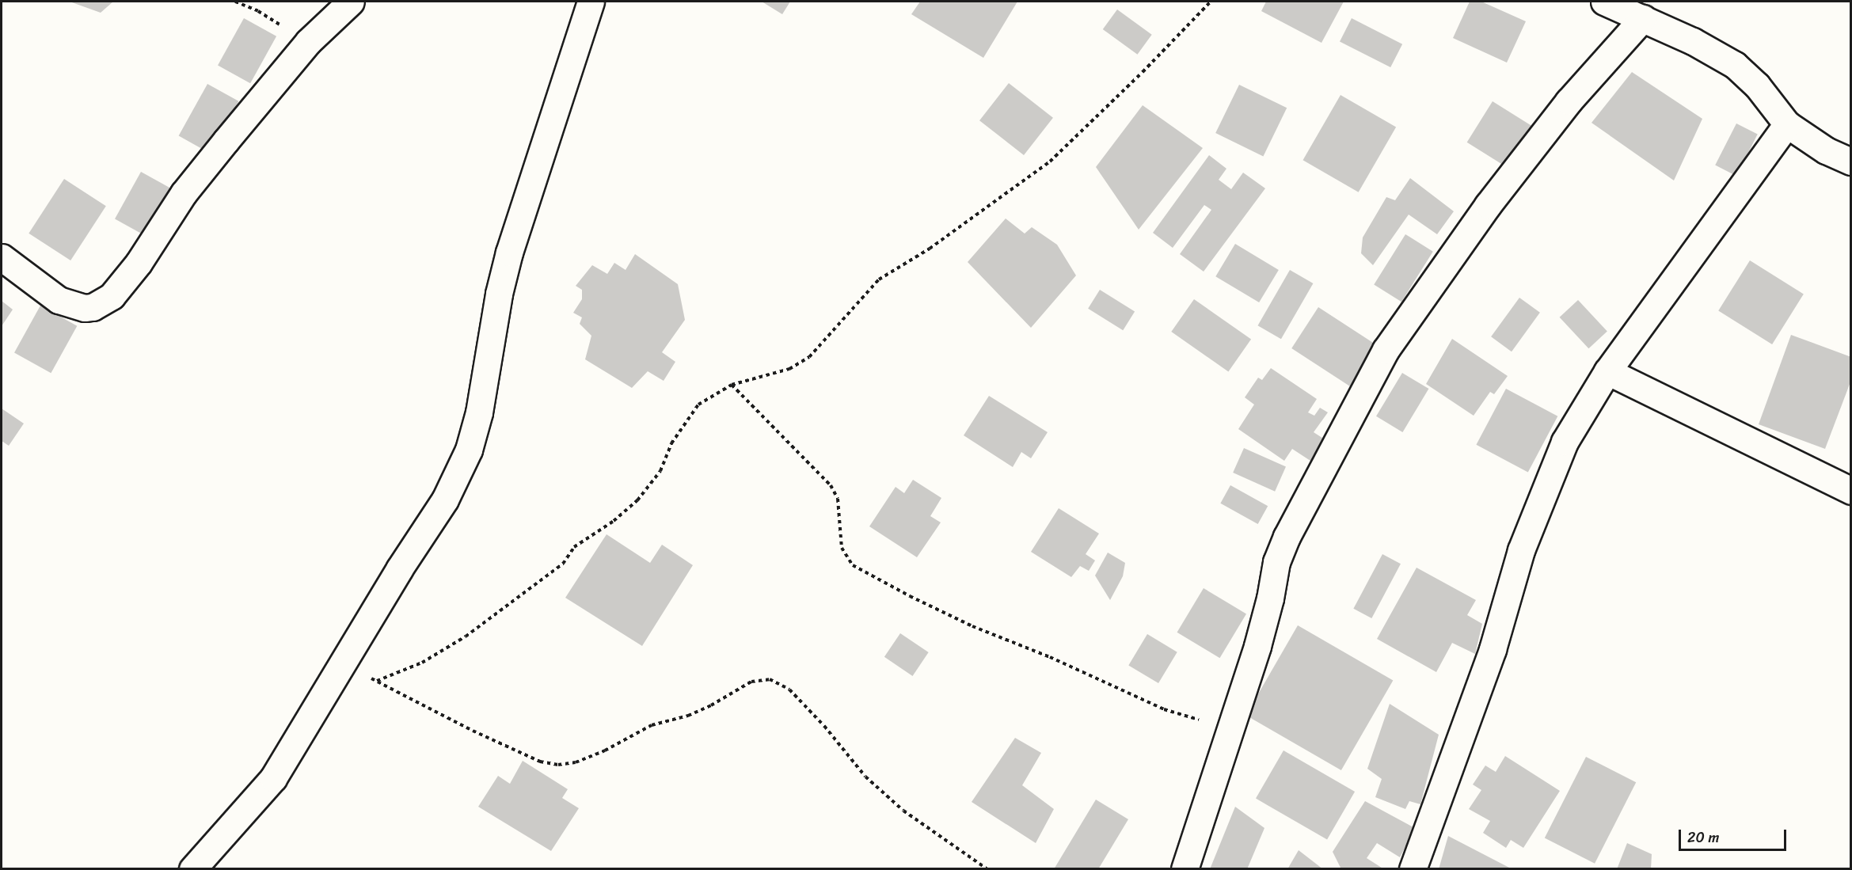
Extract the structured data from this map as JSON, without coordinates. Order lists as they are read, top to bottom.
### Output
{
  "scale_bar": "20 m"
}
